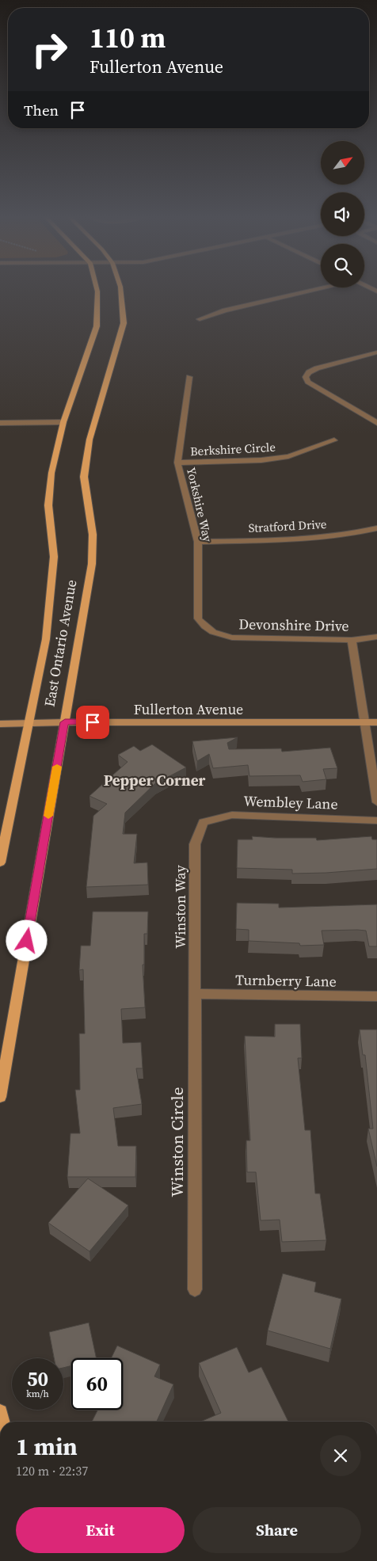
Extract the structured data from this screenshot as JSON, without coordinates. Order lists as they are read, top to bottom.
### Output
{
  "streets": {
    "main road": ["East Ontario Avenue", "Fullerton Avenue"],
    "street": [
      "Berkshire Circle",
      "Yorkshire Way",
      "Stratford Drive",
      "Devonshire Drive",
      "Wembley Lane",
      "Winston Way",
      "Turnberry Lane",
      "Winston Circle"
    ]
  },
  "crossings": [
    ["Berkshire Circle", "Yorkshire Way"],
    ["Yorkshire Way", "Stratford Drive"],
    ["Yorkshire Way", "Devonshire Drive"],
    ["East Ontario Avenue", "Fullerton Avenue"],
    ["Wembley Lane", "Winston Way"],
    ["Winston Way", "Turnberry Lane"],
    ["Winston Way", "Winston Circle"],
    ["Turnberry Lane", "Winston Circle"]
  ],
  "districts": ["Pepper Corner"],
  "north": "top right",
  "page": {
    "turn": ["110 m", "Fullerton Avenue"],
    "then": "Then",
    "speed": "50 km/h",
    "limit": "60",
    "heading": ["1 min", "120 m · 22:37"],
    "buttons": ["Exit", "Share"]
  }
}
